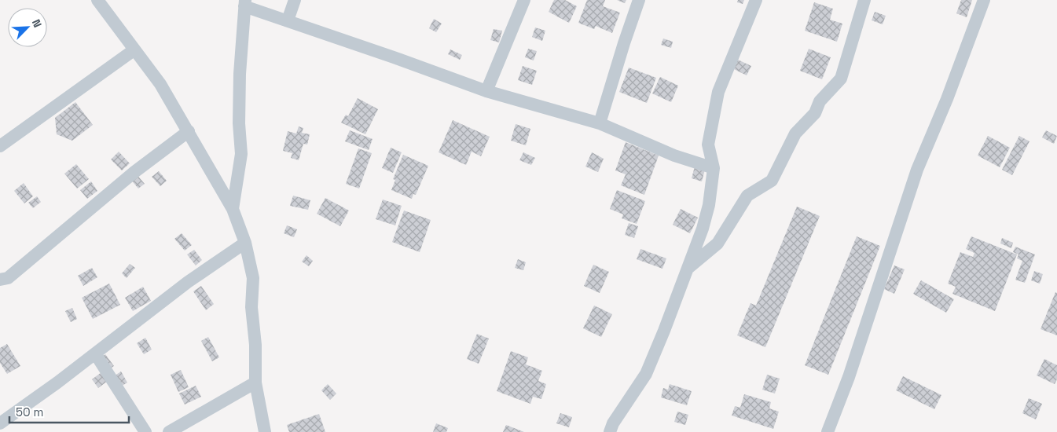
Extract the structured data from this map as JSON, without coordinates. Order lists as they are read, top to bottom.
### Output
{
  "scale_bar": "50 m",
  "north": "top right"
}
